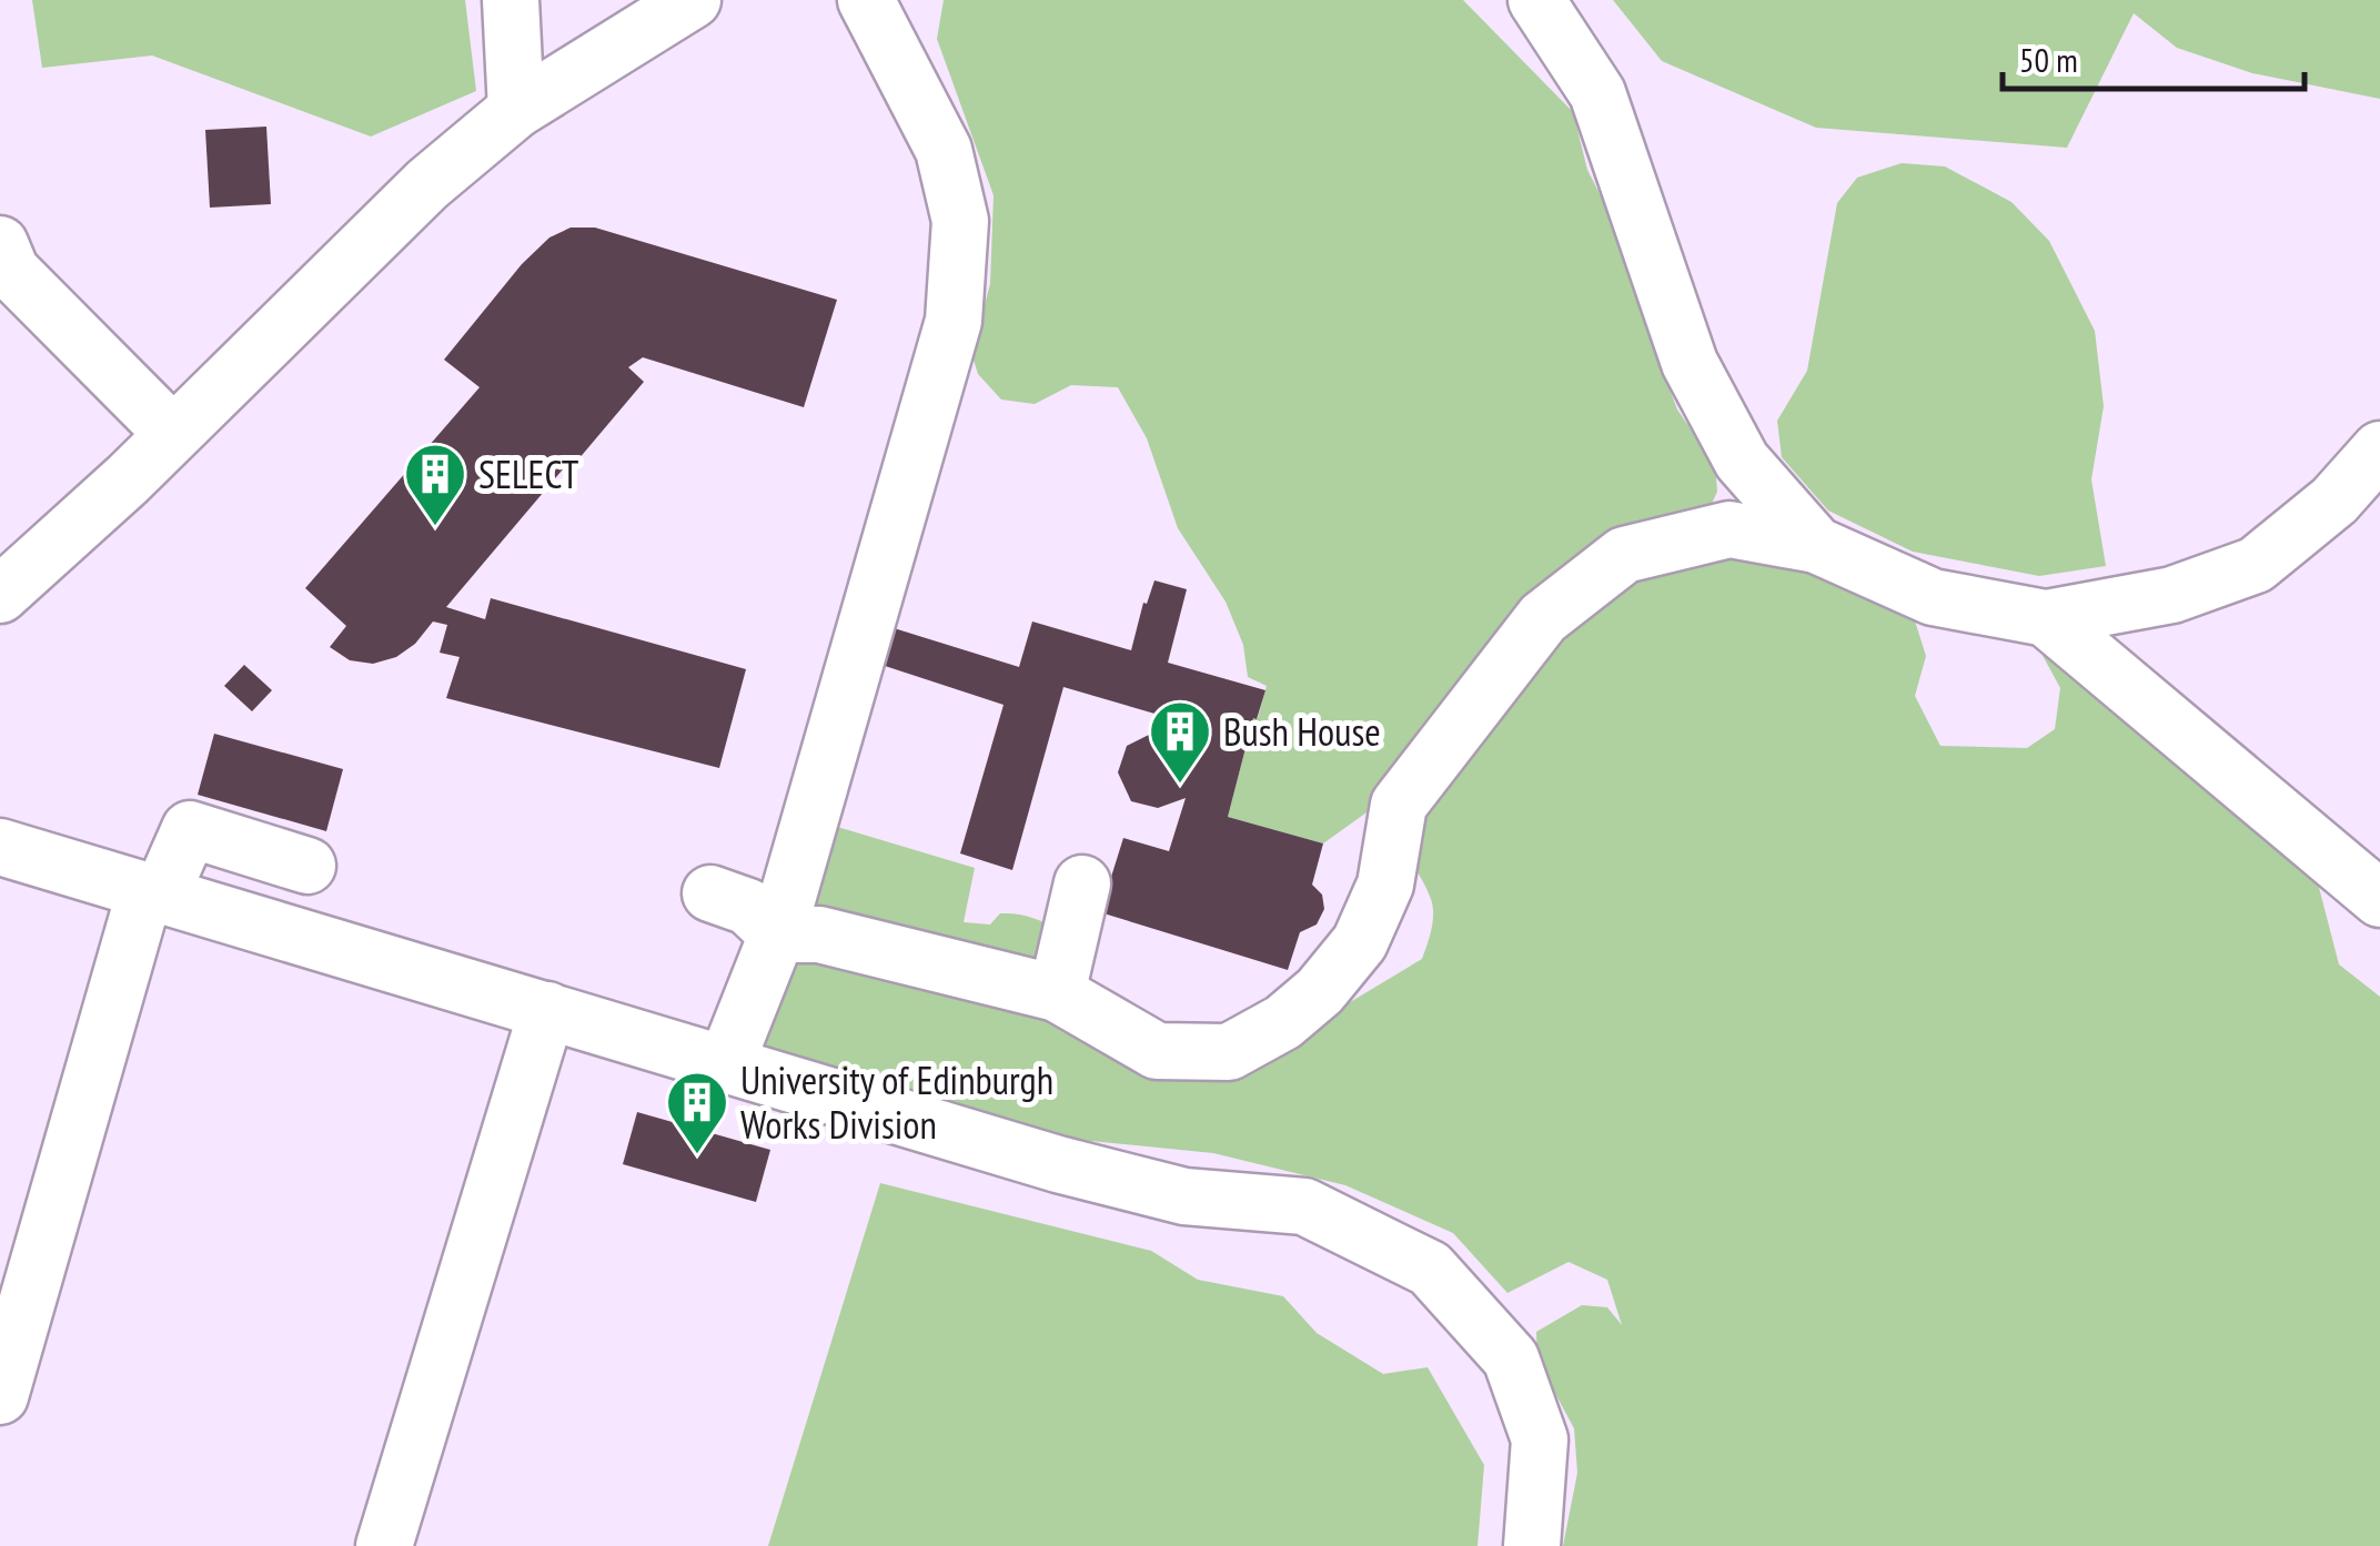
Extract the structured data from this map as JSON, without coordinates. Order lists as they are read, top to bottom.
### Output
{
  "places": {
    "building": ["SELECT", "Bush House", "University of Edinburgh Works Division"]
  },
  "scale_bar": "50 m"
}
